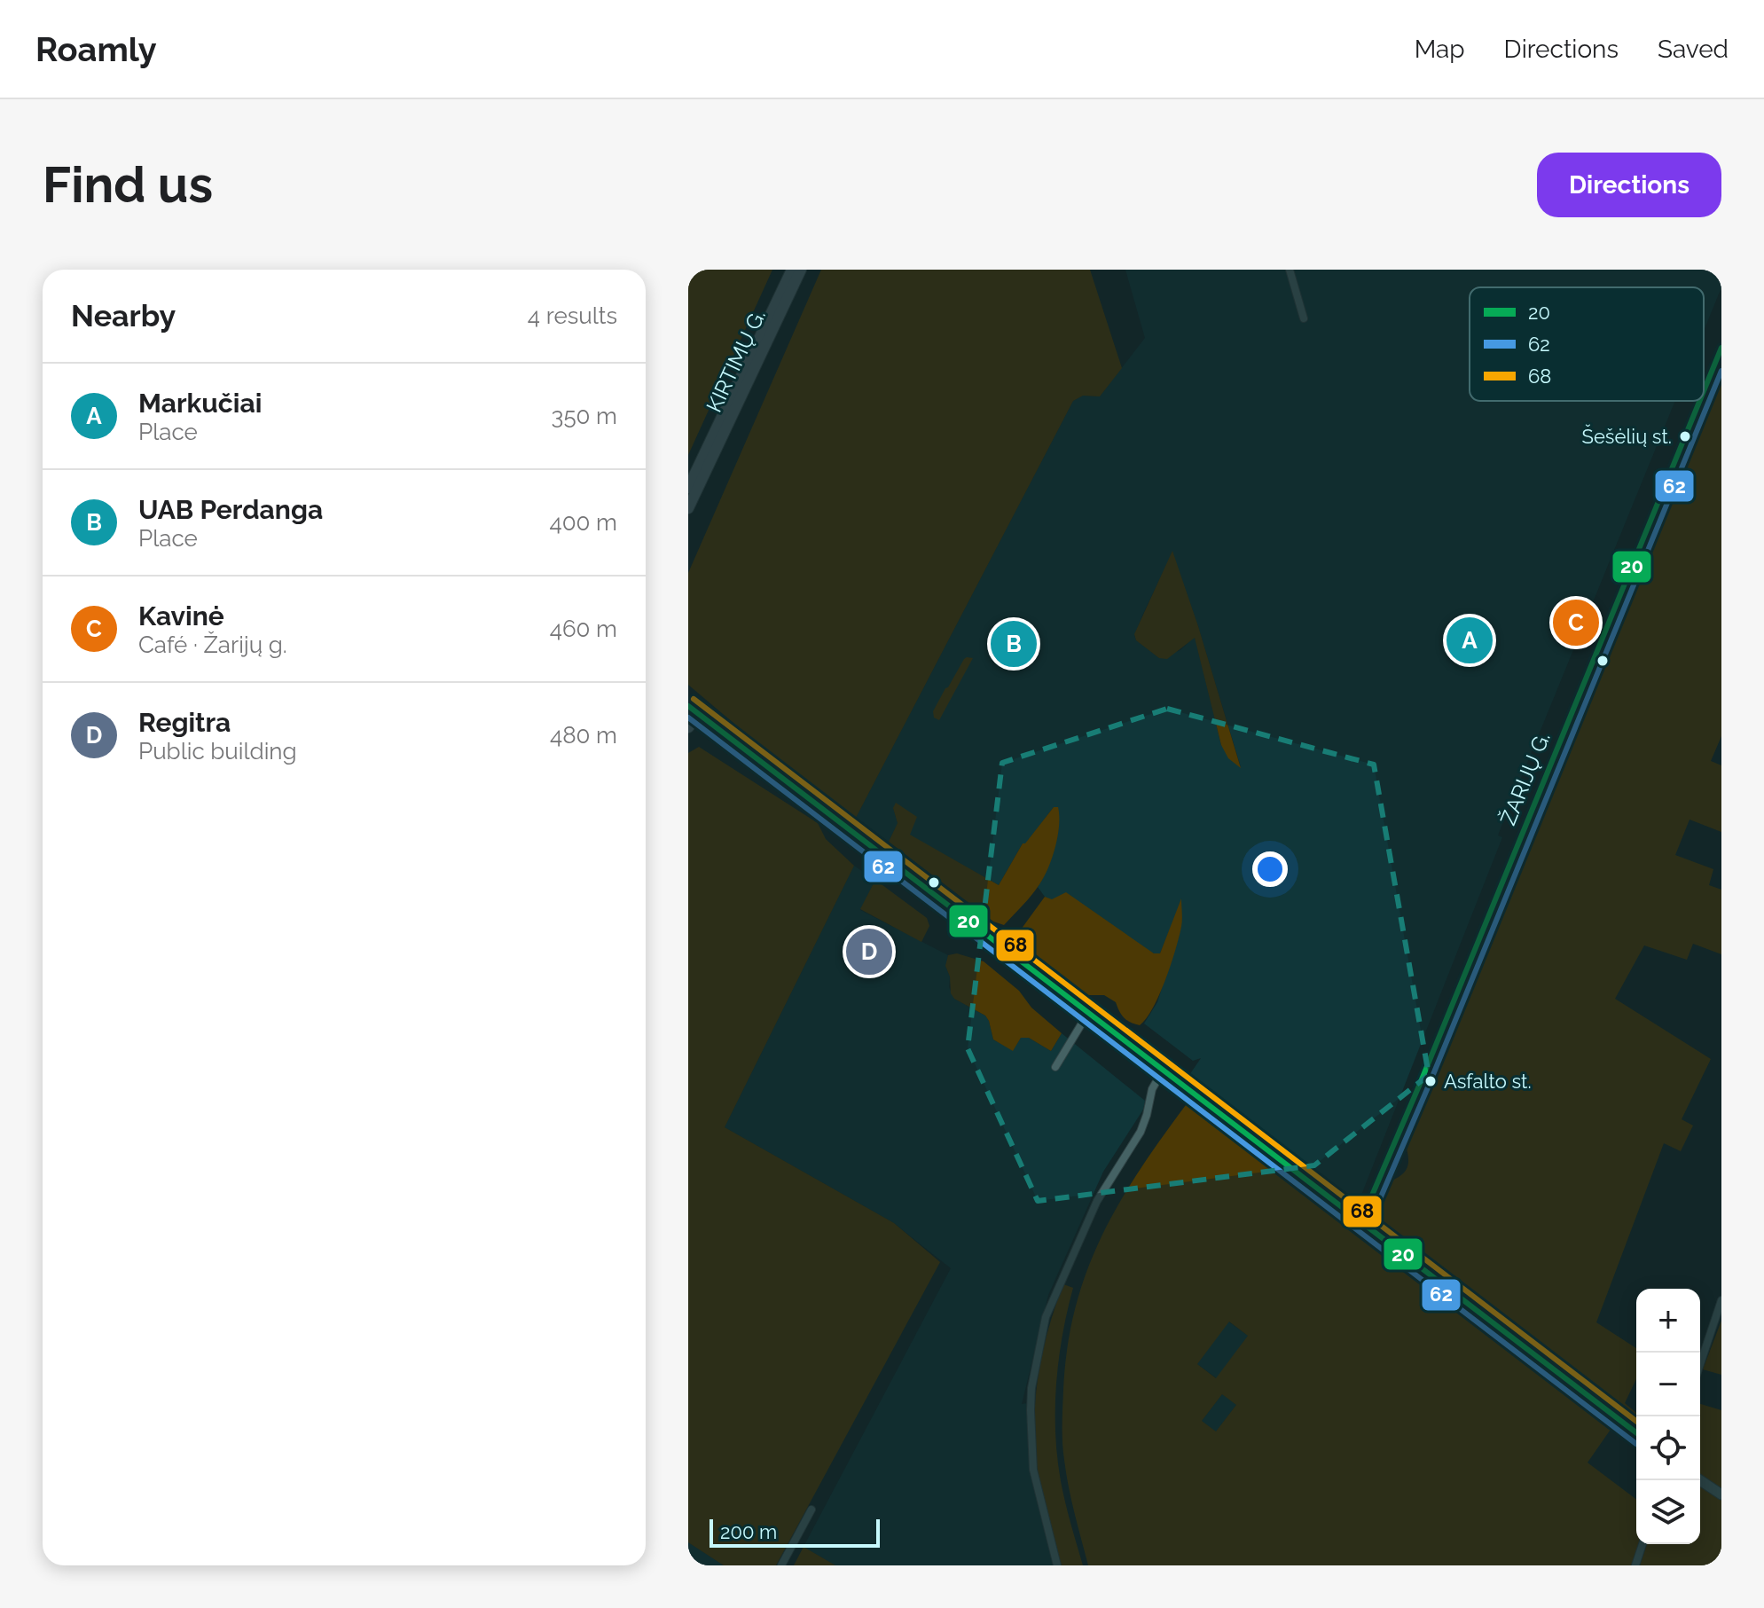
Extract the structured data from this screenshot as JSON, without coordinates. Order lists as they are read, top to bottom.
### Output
{
  "streets": {
    "highway": ["KIRTIMŲ G."],
    "street": ["ŽARIJŲ G."]
  },
  "places": ["Šešėlių st.", "Asfalto st."],
  "lines": ["transit line 20", "transit line 62", "transit line 68"],
  "legend": ["20", "62", "68"],
  "scale_bar": "200 m",
  "page": {
    "header": "Roamly",
    "nav": ["Map", "Directions", "Saved"],
    "buttons": "Directions",
    "title": "Find us",
    "heading": ["Nearby", "4 results"],
    "list": [
      {
        "mark": "A",
        "name": "Markučiai",
        "note": "Place",
        "value": "350 m"
      },
      {
        "mark": "B",
        "name": "UAB Perdanga",
        "note": "Place",
        "value": "400 m"
      },
      {
        "mark": "C",
        "name": "Kavinė",
        "note": "Café · Žarijų g.",
        "value": "460 m"
      },
      {
        "mark": "D",
        "name": "Regitra",
        "note": "Public building",
        "value": "480 m"
      }
    ],
    "pins": [
      "C",
      "A",
      "B",
      "D"
    ],
    "map_buttons": ["+", "−"],
    "scale": "200 m"
  }
}
